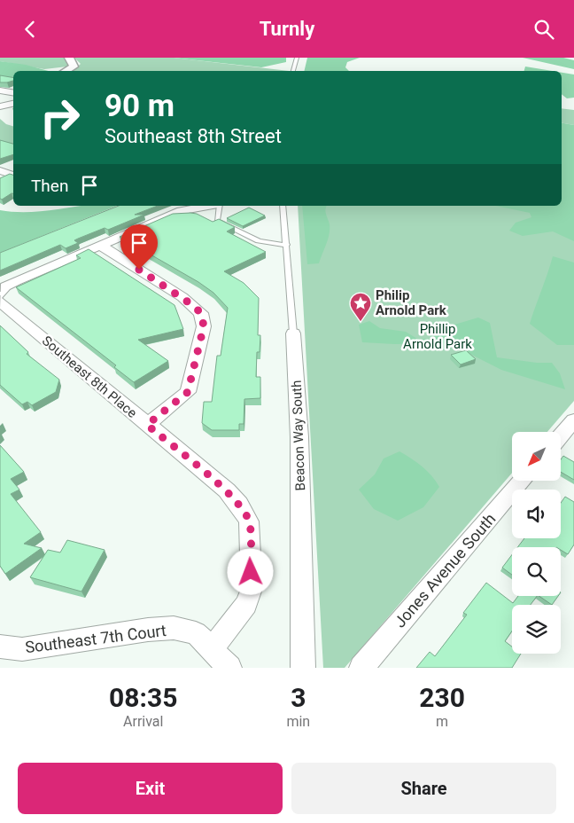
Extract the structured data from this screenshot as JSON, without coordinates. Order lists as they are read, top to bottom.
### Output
{
  "streets": {
    "street": [
      "Southeast 8th Place",
      "Beacon Way South",
      "Jones Avenue South",
      "Southeast 7th Court"
    ]
  },
  "crossings": [
    ["Southeast 8th Place", "Southeast 7th Court"]
  ],
  "parks": ["Phillip Arnold Park"],
  "places": {
    "place": ["Philip Arnold Park"]
  },
  "north": "bottom left",
  "page": {
    "header": "Turnly",
    "turn": ["90 m", "Southeast 8th Street"],
    "then": "Then",
    "eta": [
      "08:35",
      "Arrival",
      "3",
      "min",
      "230",
      "m"
    ],
    "buttons": ["Exit", "Share"]
  }
}
